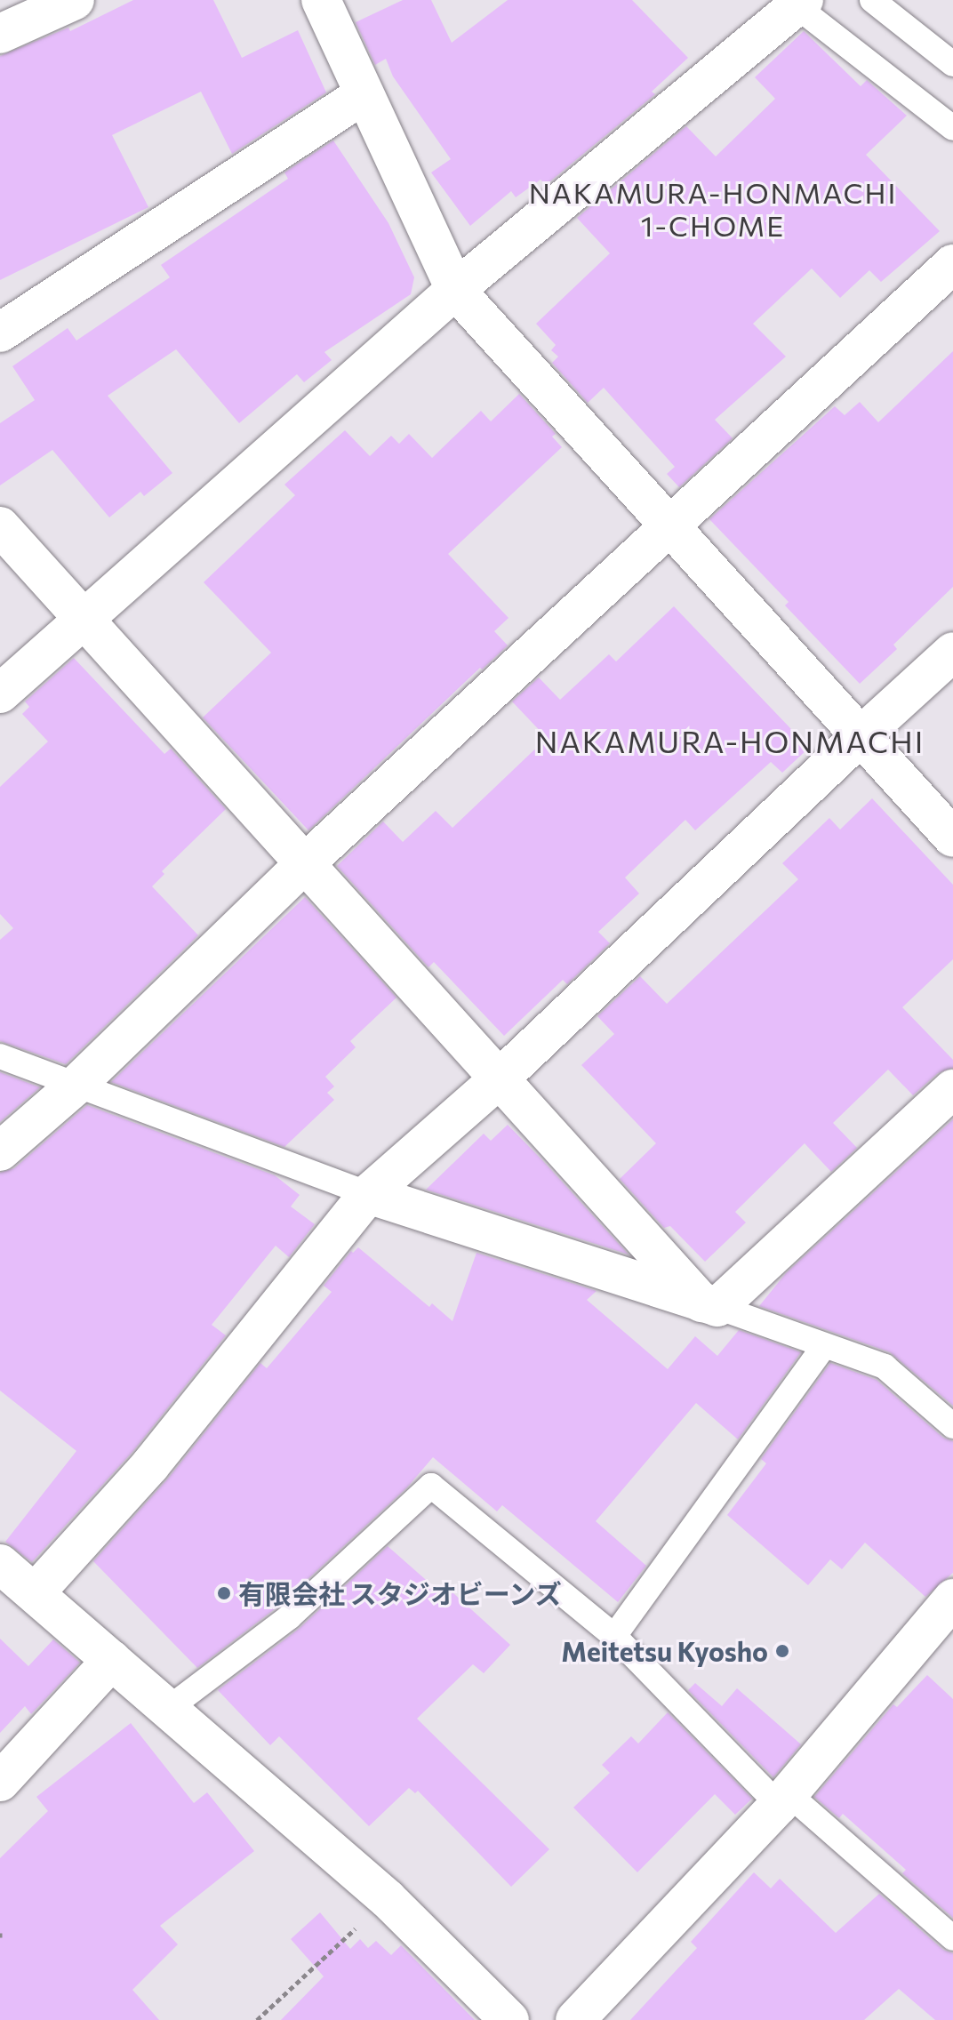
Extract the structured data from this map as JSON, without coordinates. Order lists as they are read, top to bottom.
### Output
{
  "districts": ["NAKAMURA-HONMACHI 1-CHOME", "NAKAMURA-HONMACHI"],
  "places": ["有限会社 スタジオビーンズ", "Meitetsu Kyosho"]
}
